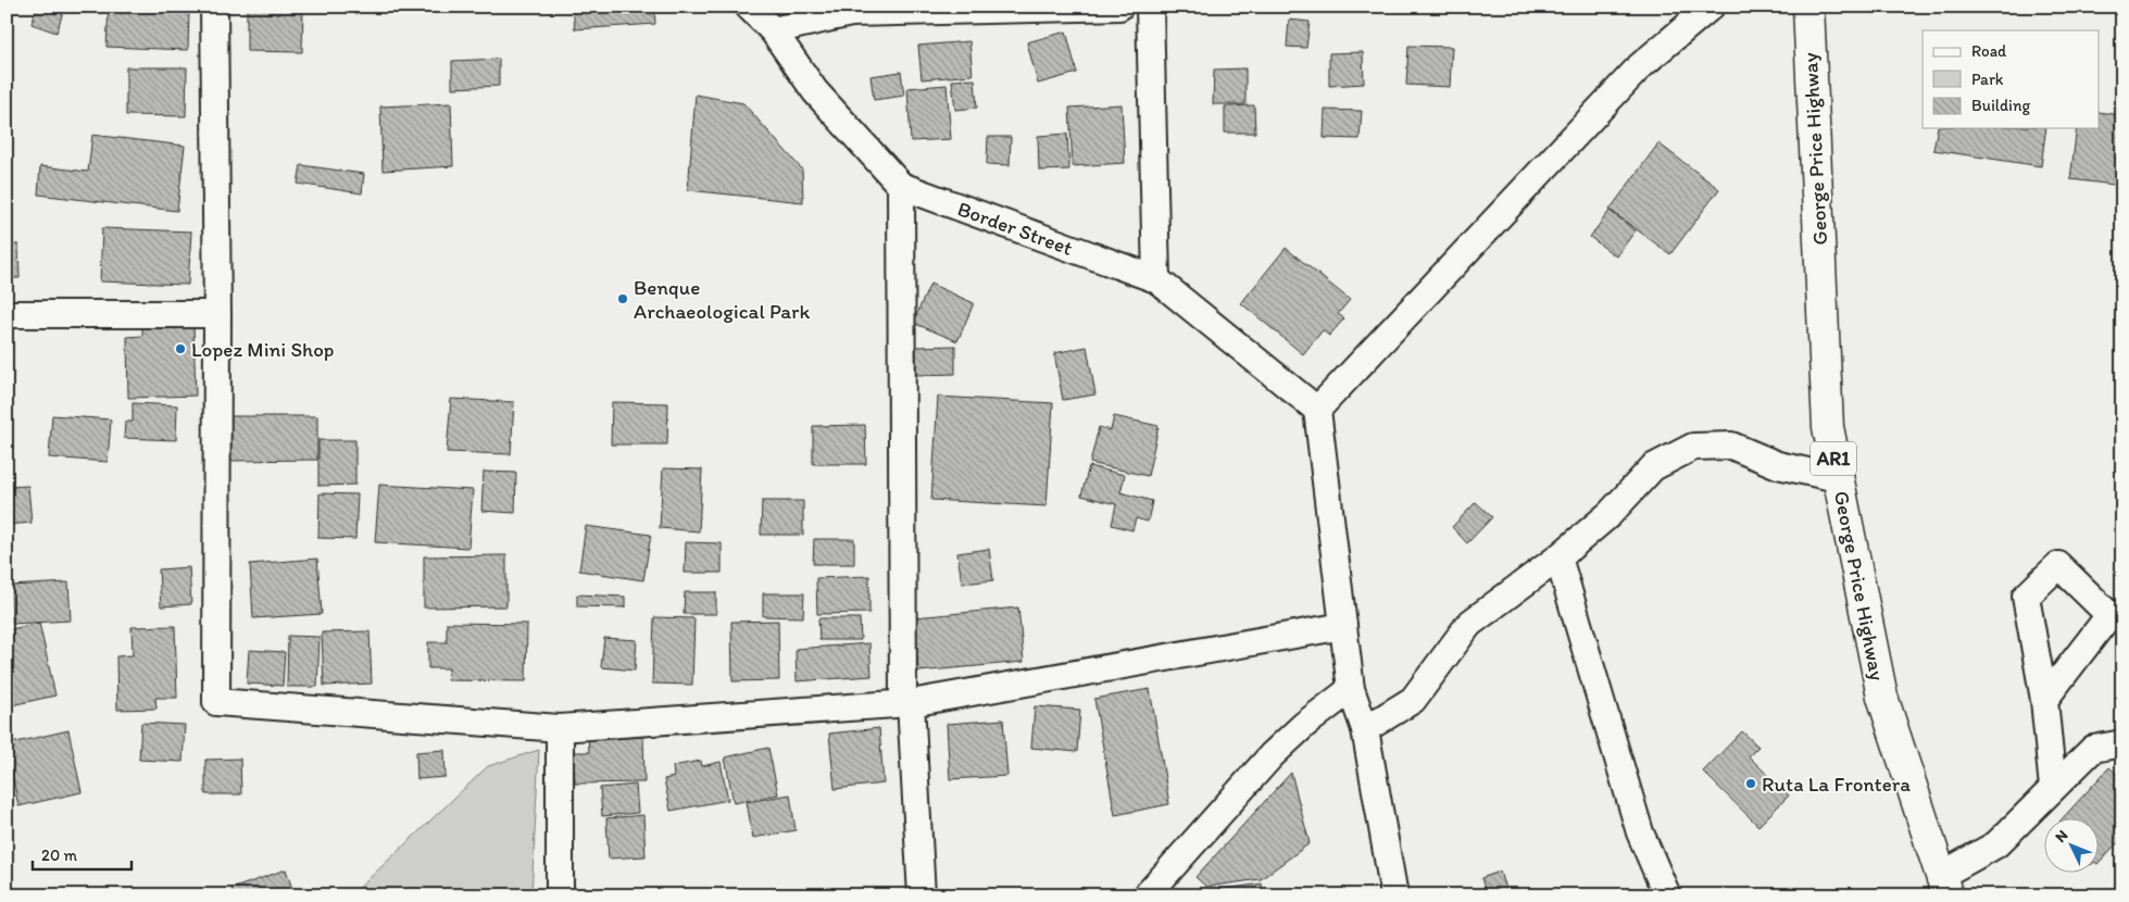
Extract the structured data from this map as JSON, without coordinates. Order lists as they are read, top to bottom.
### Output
{
  "streets": {
    "highway": ["George Price Highway", "AR1"],
    "street": ["Border Street"]
  },
  "places": ["Benque Archaeological Park", "Lopez Mini Shop", "Ruta La Frontera"],
  "legend": ["Road", "Park", "Building"],
  "scale_bar": "20 m",
  "north": "top left"
}
